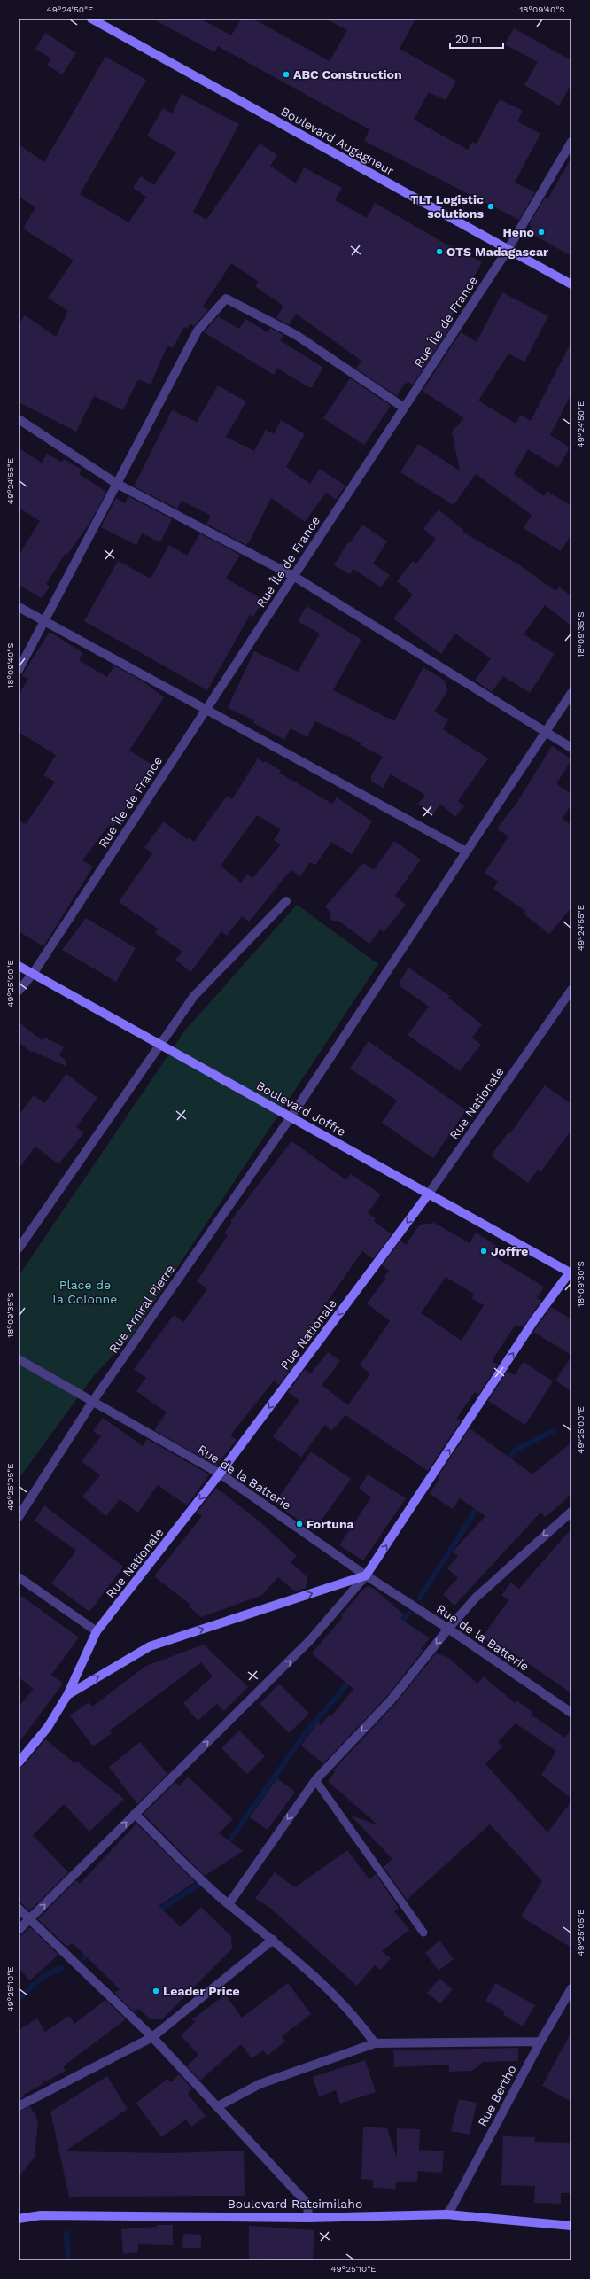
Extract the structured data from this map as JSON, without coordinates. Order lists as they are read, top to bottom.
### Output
{
  "streets": {
    "street": [
      "Boulevard Augagneur",
      "Rue Île de France",
      "Rue Nationale",
      "Boulevard Joffre",
      "Rue Amiral Pierre",
      "Rue de la Batterie",
      "Rue Bertho",
      "Boulevard Ratsimilaho"
    ]
  },
  "crossings": [
    ["Boulevard Augagneur", "Rue Île de France"],
    ["Rue Île de France", "Boulevard Joffre"],
    ["Rue Nationale", "Boulevard Joffre"],
    ["Rue Nationale", "Rue de la Batterie"],
    ["Boulevard Joffre", "Rue Amiral Pierre"],
    ["Rue Amiral Pierre", "Rue de la Batterie"],
    ["Rue Bertho", "Boulevard Ratsimilaho"]
  ],
  "one_way": ["Rue Nationale"],
  "parks": ["Place de la Colonne"],
  "places": [
    "ABC Construction",
    "TLT Logistic solutions",
    "Heno",
    "OTS Madagascar",
    "Joffre",
    "Fortuna",
    "Leader Price"
  ],
  "scale_bar": "20 m",
  "coordinates": [
    "49°24'50\"E",
    "18°09'40\"S",
    "49°24'55\"E",
    "18°09'35\"S",
    "49°25'00\"E",
    "18°09'30\"S",
    "49°25'05\"E",
    "49°25'10\"E"
  ]
}
